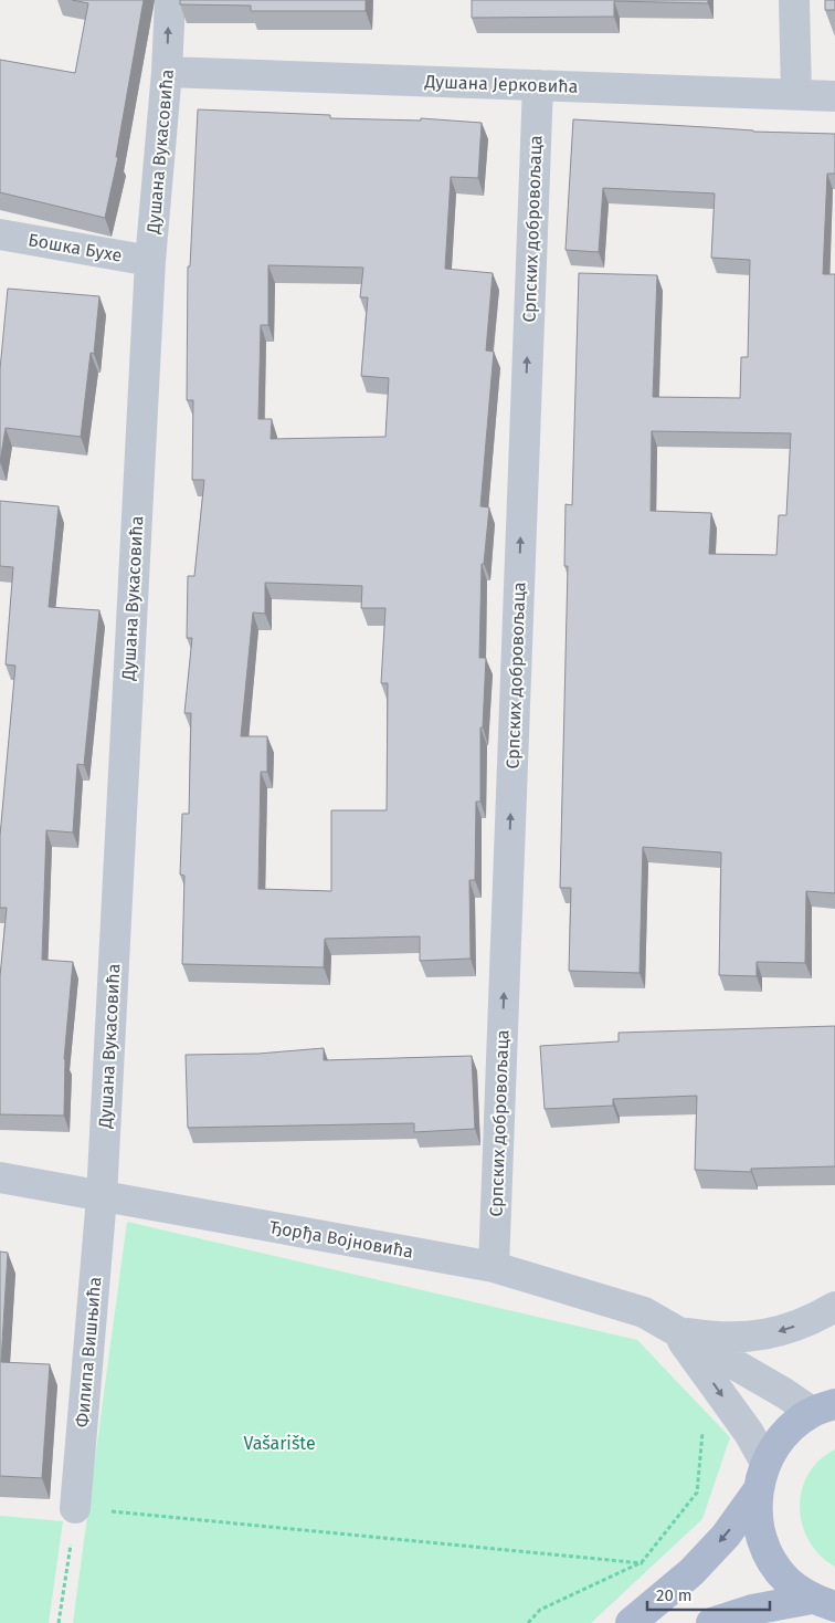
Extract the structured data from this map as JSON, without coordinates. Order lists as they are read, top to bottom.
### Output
{
  "streets": {
    "street": [
      "Душана Јерковића",
      "Душана Вукасовића",
      "Српских добровољаца",
      "Бошка Бухе",
      "Ђорђа Војновића",
      "Филипа Вишњића"
    ]
  },
  "crossings": [
    ["Душана Јерковића", "Душана Вукасовића"],
    ["Душана Јерковића", "Српских добровољаца"],
    ["Душана Вукасовића", "Бошка Бухе"],
    ["Душана Вукасовића", "Ђорђа Војновића"],
    ["Душана Вукасовића", "Филипа Вишњића"],
    ["Српских добровољаца", "Ђорђа Војновића"],
    ["Ђорђа Војновића", "Филипа Вишњића"]
  ],
  "one_way": ["Српских добровољаца"],
  "parks": ["Vašarište"],
  "scale_bar": "20 m"
}
